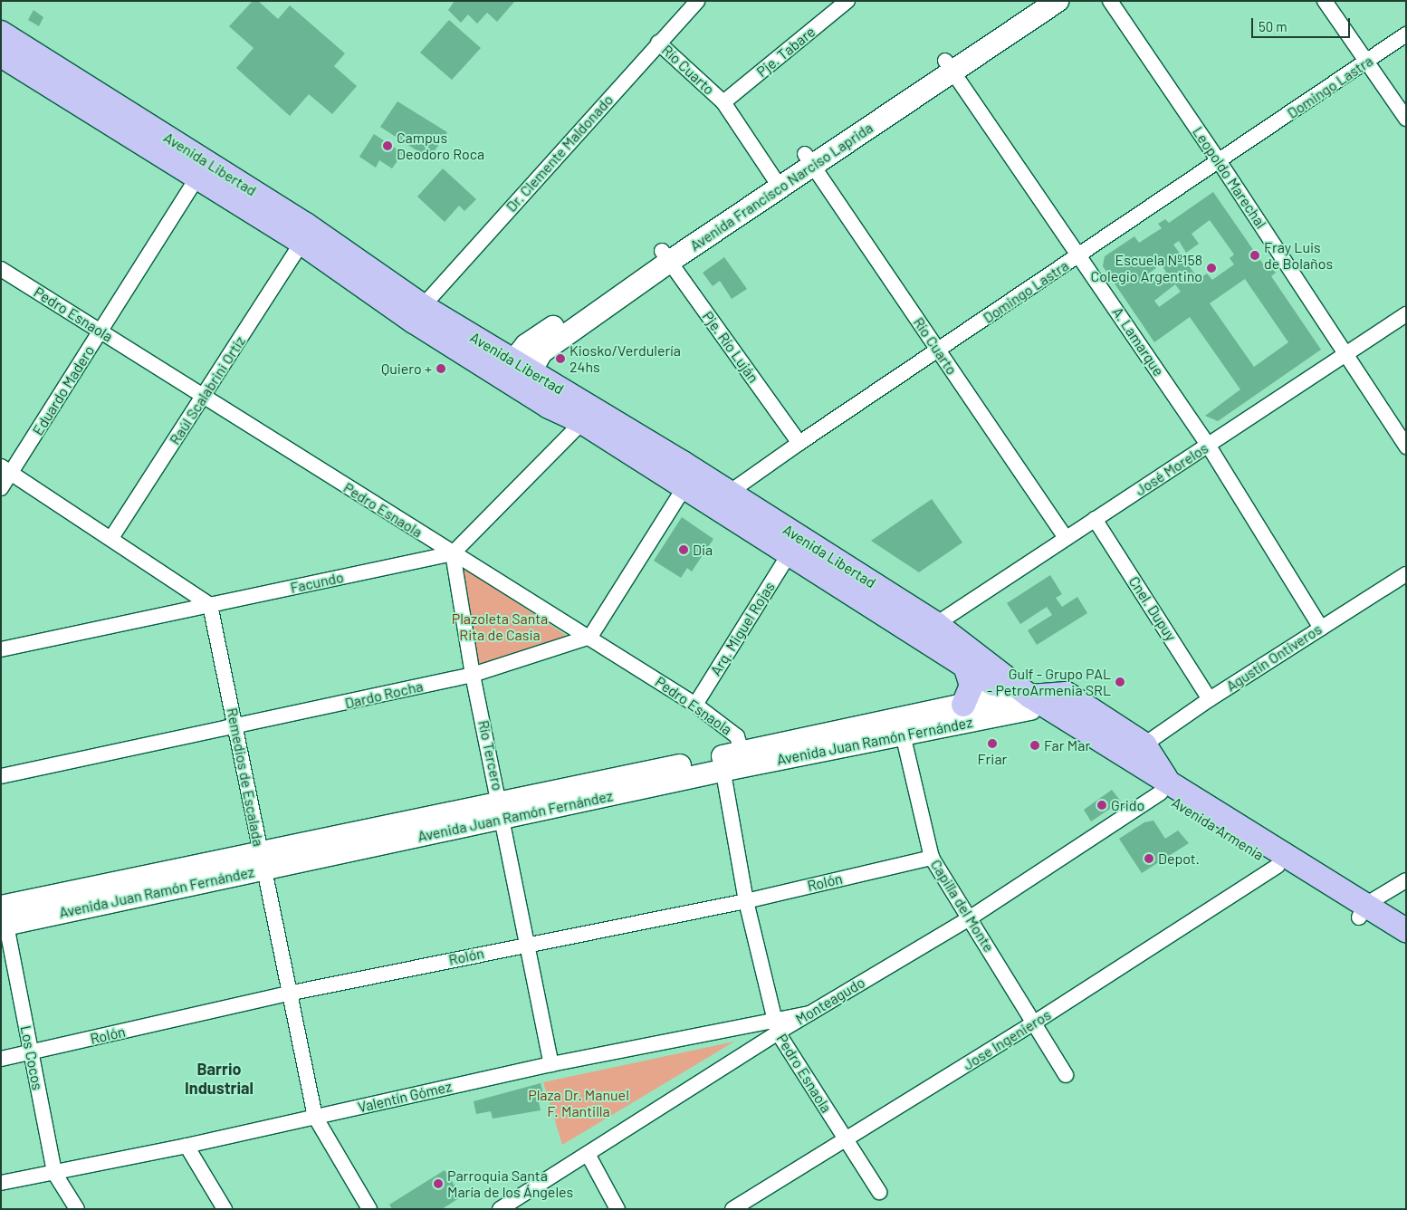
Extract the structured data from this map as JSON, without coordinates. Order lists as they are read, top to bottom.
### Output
{
  "streets": {
    "main road": [
      "Avenida Libertad",
      "Avenida Francisco Narciso Laprida",
      "Avenida Juan Ramón Fernández",
      "Avenida Armenia"
    ],
    "street": [
      "Pje. Tabare",
      "Río Cuarto",
      "Domingo Lastra",
      "Dr. Clemente Maldonado",
      "Leopoldo Marechal",
      "Pedro Esnaola",
      "A. Lamarque",
      "Pje. Río Luján",
      "Eduardo Madero",
      "Raúl Scalabrini Ortiz",
      "José Morelos",
      "Facundo",
      "Cnel. Dupuy",
      "Arq. Miguel Rojas",
      "Agustín Ontiveros",
      "Dardo Rocha",
      "Río Tercero",
      "Remedios de Escalada",
      "Rolón",
      "Capilla del Monte",
      "Monteagudo",
      "Jose Ingenieros",
      "Los Cocos",
      "Valentín Gómez"
    ]
  },
  "crossings": [
    ["Pje. Tabare", "Río Cuarto"],
    ["Río Cuarto", "Domingo Lastra"],
    ["Río Cuarto", "Dr. Clemente Maldonado"],
    ["Río Cuarto", "Avenida Francisco Narciso Laprida"],
    ["Río Cuarto", "José Morelos"],
    ["Domingo Lastra", "Avenida Libertad"],
    ["Domingo Lastra", "Leopoldo Marechal"],
    ["Domingo Lastra", "A. Lamarque"],
    ["Domingo Lastra", "Pje. Río Luján"],
    ["Dr. Clemente Maldonado", "Avenida Libertad"],
    ["Avenida Libertad", "Avenida Francisco Narciso Laprida"],
    ["Avenida Libertad", "Eduardo Madero"],
    ["Avenida Libertad", "Raúl Scalabrini Ortiz"],
    ["Avenida Libertad", "José Morelos"],
    ["Avenida Libertad", "Arq. Miguel Rojas"],
    ["Avenida Libertad", "Avenida Juan Ramón Fernández"],
    ["Avenida Libertad", "Avenida Armenia"],
    ["Leopoldo Marechal", "José Morelos"],
    ["Avenida Francisco Narciso Laprida", "A. Lamarque"],
    ["Avenida Francisco Narciso Laprida", "Pje. Río Luján"],
    ["Pedro Esnaola", "Eduardo Madero"],
    ["Pedro Esnaola", "Raúl Scalabrini Ortiz"],
    ["Pedro Esnaola", "Facundo"],
    ["Pedro Esnaola", "Arq. Miguel Rojas"],
    ["Pedro Esnaola", "Dardo Rocha"],
    ["Pedro Esnaola", "Avenida Juan Ramón Fernández"],
    ["Pedro Esnaola", "Río Tercero"],
    ["Pedro Esnaola", "Rolón"],
    ["Pedro Esnaola", "Monteagudo"],
    ["Pedro Esnaola", "Jose Ingenieros"],
    ["Pedro Esnaola", "Valentín Gómez"],
    ["A. Lamarque", "José Morelos"],
    ["A. Lamarque", "Agustín Ontiveros"],
    ["José Morelos", "Cnel. Dupuy"],
    ["Facundo", "Río Tercero"],
    ["Facundo", "Remedios de Escalada"],
    ["Cnel. Dupuy", "Agustín Ontiveros"],
    ["Dardo Rocha", "Río Tercero"],
    ["Dardo Rocha", "Remedios de Escalada"],
    ["Avenida Juan Ramón Fernández", "Río Tercero"],
    ["Avenida Juan Ramón Fernández", "Remedios de Escalada"],
    ["Avenida Juan Ramón Fernández", "Avenida Armenia"],
    ["Avenida Juan Ramón Fernández", "Capilla del Monte"],
    ["Avenida Juan Ramón Fernández", "Los Cocos"],
    ["Río Tercero", "Rolón"],
    ["Río Tercero", "Valentín Gómez"],
    ["Remedios de Escalada", "Rolón"],
    ["Remedios de Escalada", "Valentín Gómez"],
    ["Avenida Armenia", "Monteagudo"],
    ["Avenida Armenia", "Jose Ingenieros"],
    ["Rolón", "Capilla del Monte"],
    ["Rolón", "Los Cocos"],
    ["Capilla del Monte", "Monteagudo"],
    ["Capilla del Monte", "Jose Ingenieros"],
    ["Monteagudo", "Valentín Gómez"],
    ["Los Cocos", "Valentín Gómez"]
  ],
  "districts": ["Barrio Industrial"],
  "parks": ["Plazoleta Santa Rita de Casia", "Plaza Dr. Manuel F. Mantilla"],
  "places": [
    "Campus Deodoro Roca",
    "Fray Luis de Bolaños",
    "Escuela Nº158 Colegio Argentino",
    "Kiosko/Verdulería 24hs",
    "Quiero +",
    "Dia",
    "Gulf - Grupo PAL - PetroArmenia SRL",
    "Friar",
    "Far Mar",
    "Grido",
    "Depot.",
    "Parroquia Santa María de los Ángeles"
  ],
  "scale_bar": "50 m"
}
